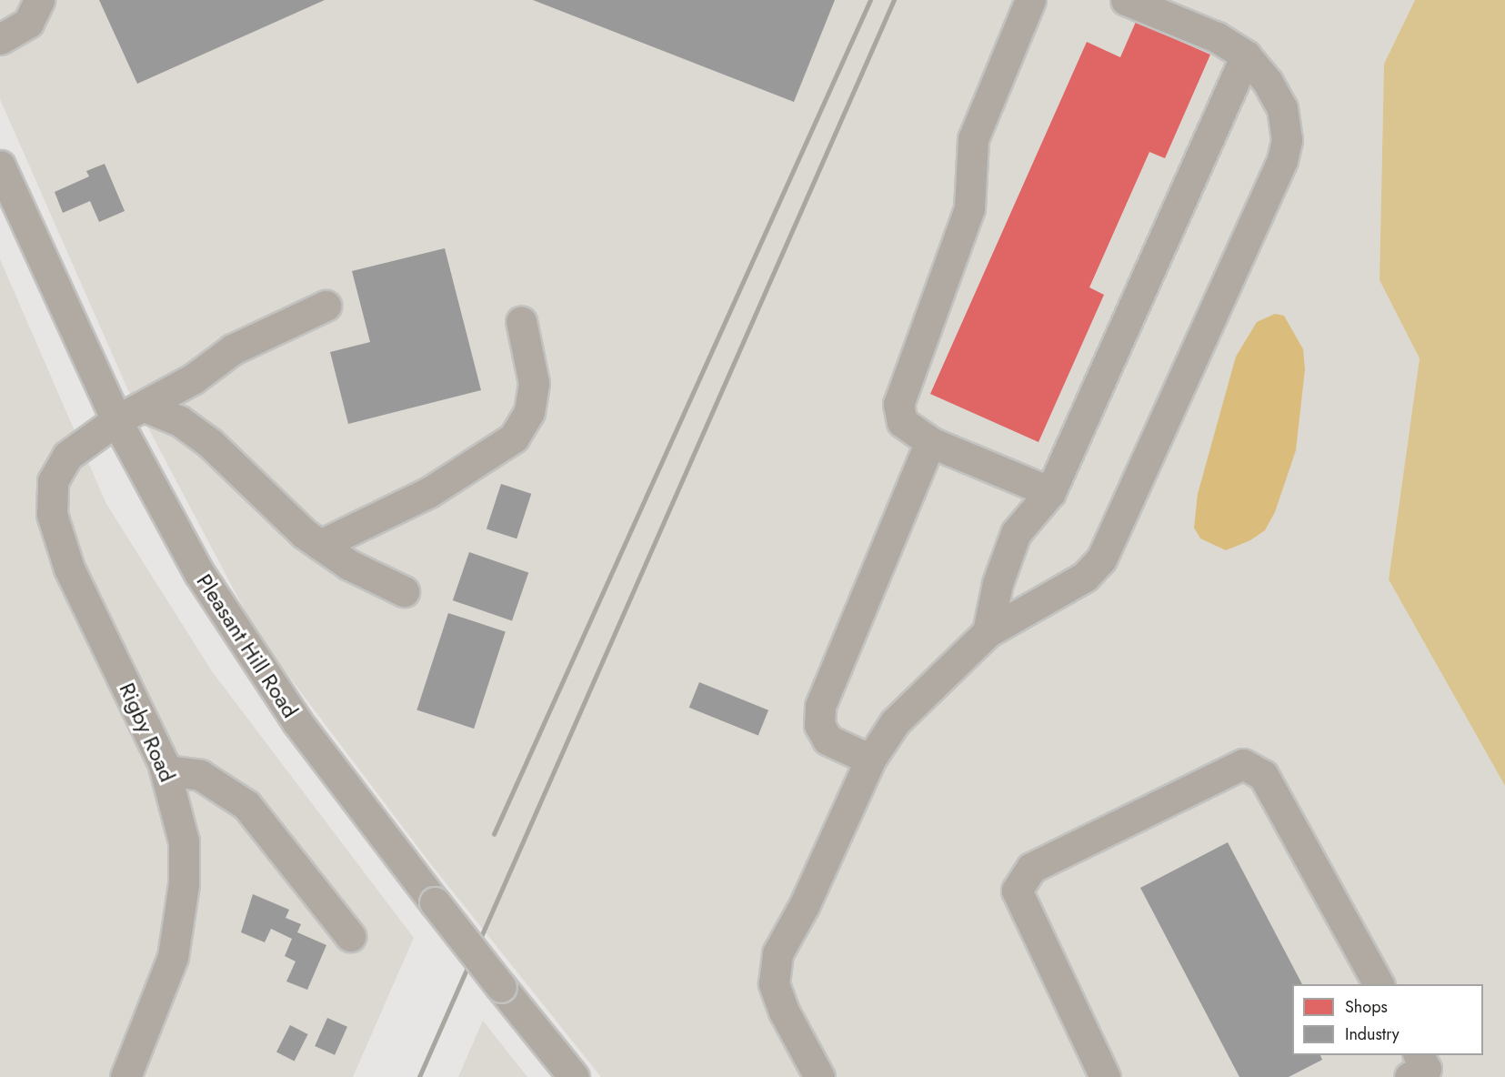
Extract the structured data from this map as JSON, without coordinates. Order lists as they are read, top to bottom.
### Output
{
  "streets": {
    "street": ["Pleasant Hill Road", "Rigby Road"]
  },
  "crossings": [
    ["Pleasant Hill Road", "Rigby Road"]
  ],
  "legend": ["Shops", "Industry"]
}
